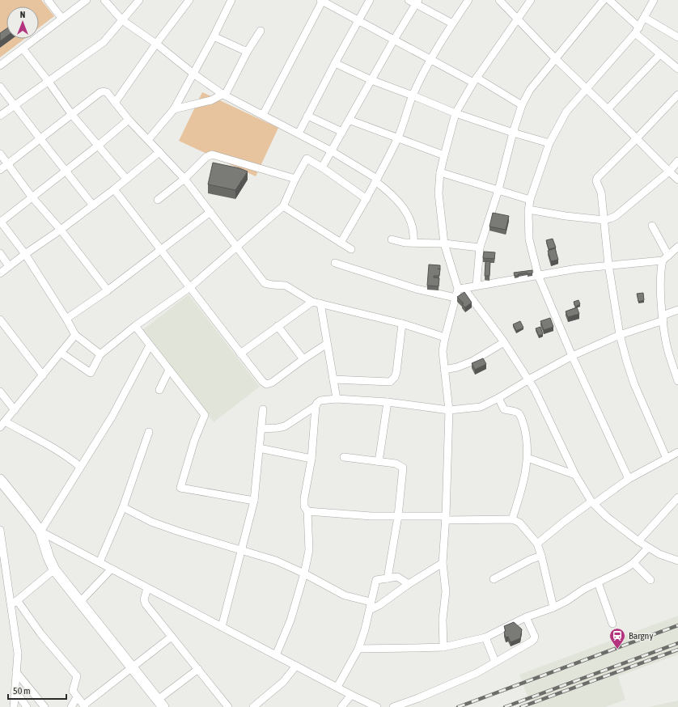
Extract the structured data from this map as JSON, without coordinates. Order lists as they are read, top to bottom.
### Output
{
  "places": {
    "station": ["Bargny"]
  },
  "scale_bar": "50 m",
  "north": "top"
}
